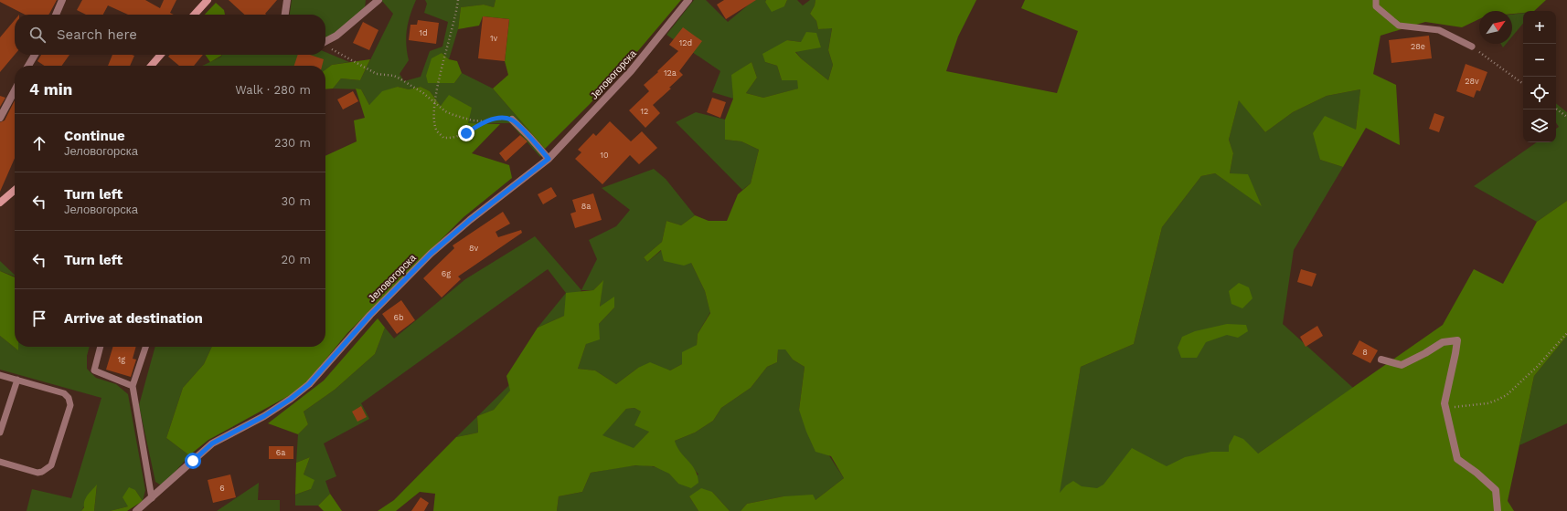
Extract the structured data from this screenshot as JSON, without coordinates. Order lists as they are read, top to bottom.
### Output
{
  "streets": {
    "street": ["Јеловогорска"]
  },
  "house_numbers": [
    "1d",
    "1v",
    "12d",
    "28e",
    "12a",
    "28v",
    "12",
    "10",
    "8a",
    "8v",
    "6g",
    "6b",
    "8",
    "1g",
    "6a",
    "6"
  ],
  "north": "top right",
  "page": {
    "map_buttons": ["+", "−"],
    "search": "Search here",
    "heading": ["4 min", "Walk · 280 m"],
    "list": [
      ["Continue", "Јеловогорска", "230 m"],
      ["Turn left", "Јеловогорска", "30 m"],
      ["Turn left", "20 m"],
      "Arrive at destination"
    ]
  }
}
